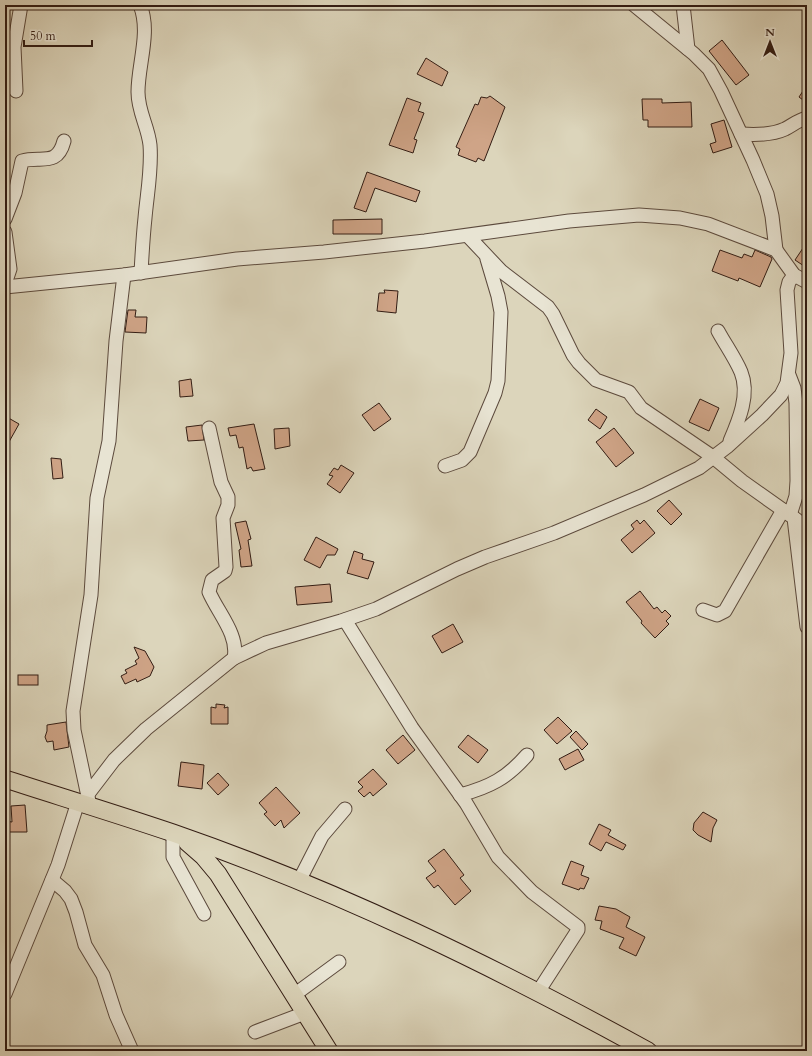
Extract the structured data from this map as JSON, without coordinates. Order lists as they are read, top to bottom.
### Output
{
  "scale_bar": "50 m",
  "north": "top"
}
